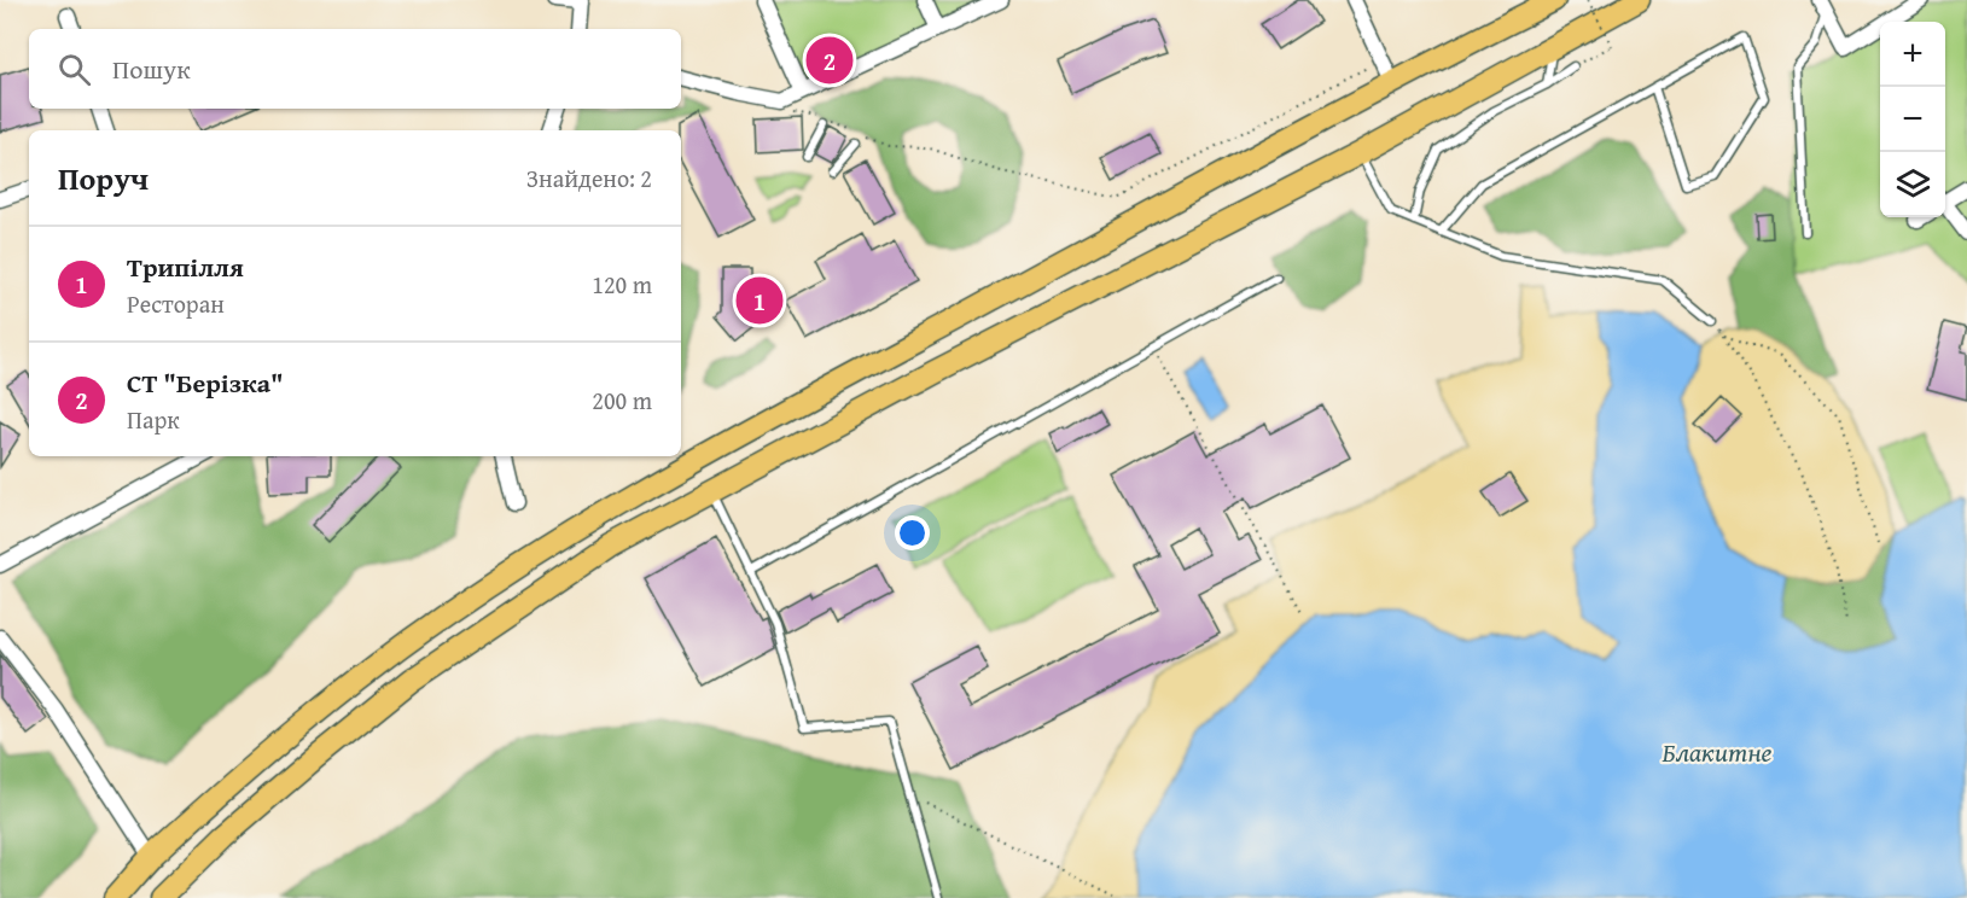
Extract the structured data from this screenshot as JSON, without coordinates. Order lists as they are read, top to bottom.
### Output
{
  "water": ["Блакитне"],
  "page": {
    "map_buttons": ["+", "−"],
    "search": "Пошук",
    "pins": ["2", "1"],
    "heading": ["Поруч", "Знайдено: 2"],
    "list": [
      {
        "mark": "1",
        "name": "Трипілля",
        "note": "Ресторан",
        "value": "120 m"
      },
      {
        "mark": "2",
        "name": "СТ \"Берізка\"",
        "note": "Парк",
        "value": "200 m"
      }
    ]
  }
}
